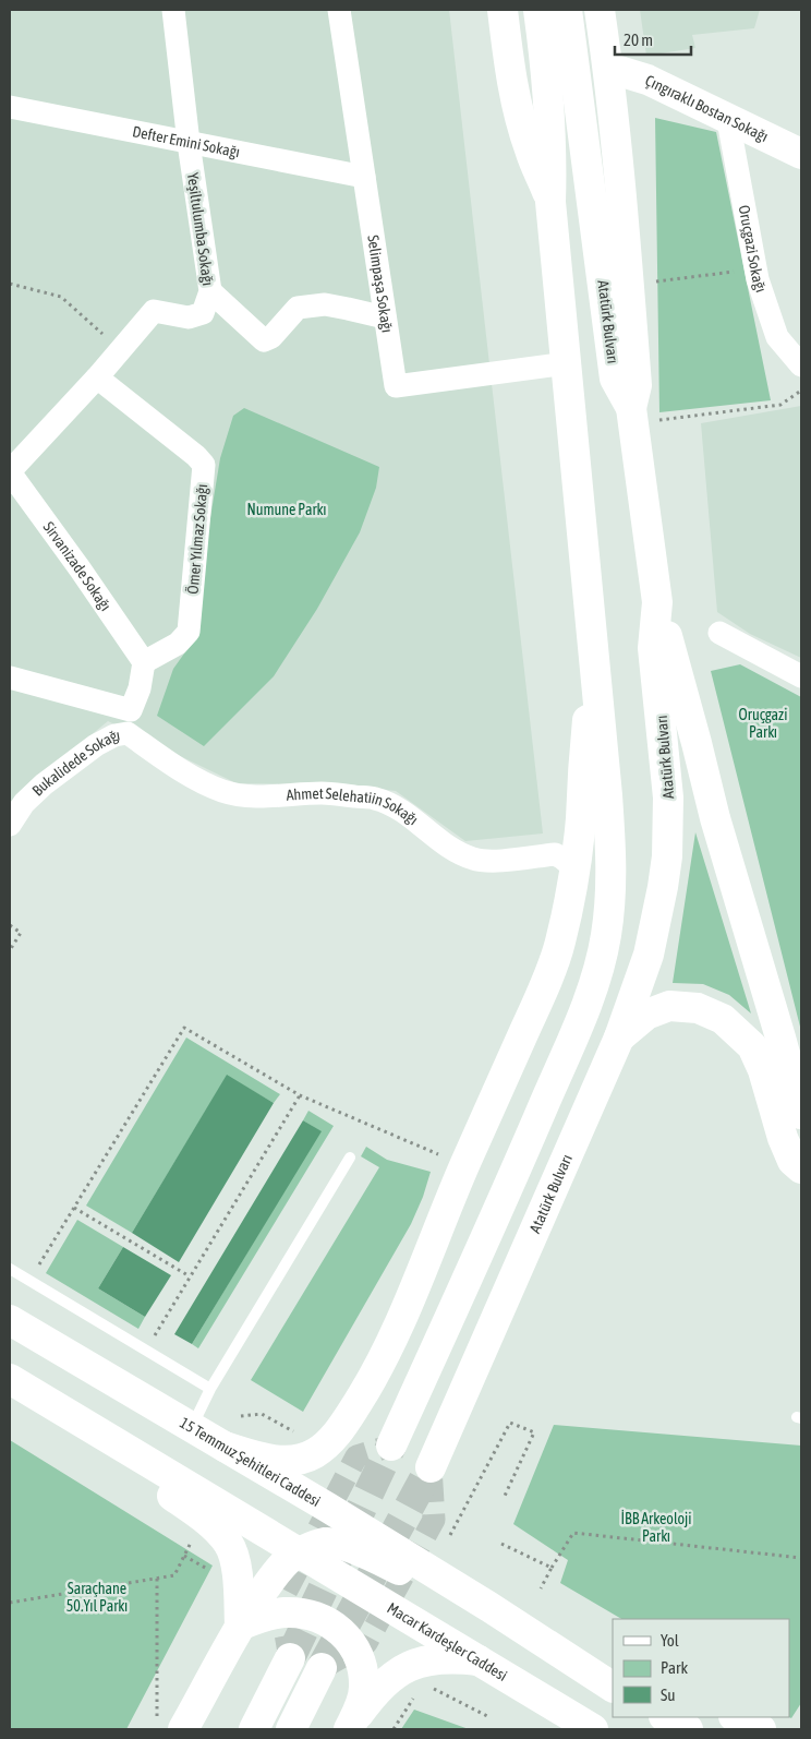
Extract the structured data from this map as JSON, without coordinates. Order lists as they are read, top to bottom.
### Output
{
  "streets": {
    "main road": [
      "Çıngıraklı Bostan Sokağı",
      "Atatürk Bulvarı",
      "15 Temmuz Şehitleri Caddesi",
      "Macar Kardeşler Caddesi"
    ],
    "street": [
      "Defter Emini Sokağı",
      "Yeşiltulumba Sokağı",
      "Oruçgazi Sokağı",
      "Selimpaşa Sokağı",
      "Ömer Yılmaz Sokağı",
      "Sirvanizade Sokağı",
      "Bukalidede Sokağı",
      "Ahmet Selehatiin Sokağı"
    ]
  },
  "crossings": [
    ["Çıngıraklı Bostan Sokağı", "Oruçgazi Sokağı"],
    ["Defter Emini Sokağı", "Yeşiltulumba Sokağı"],
    ["Defter Emini Sokağı", "Selimpaşa Sokağı"],
    ["Yeşiltulumba Sokağı", "Ömer Yılmaz Sokağı"],
    ["Yeşiltulumba Sokağı", "Sirvanizade Sokağı"],
    ["Ömer Yılmaz Sokağı", "Sirvanizade Sokağı"],
    ["Bukalidede Sokağı", "Ahmet Selehatiin Sokağı"]
  ],
  "parks": [
    "Numune Parkı",
    "Oruçgazi Parkı",
    "İBB Arkeoloji Parkı",
    "Saraçhane 50.Yıl Parkı"
  ],
  "legend": ["Yol", "Park", "Su"],
  "scale_bar": "20 m"
}
